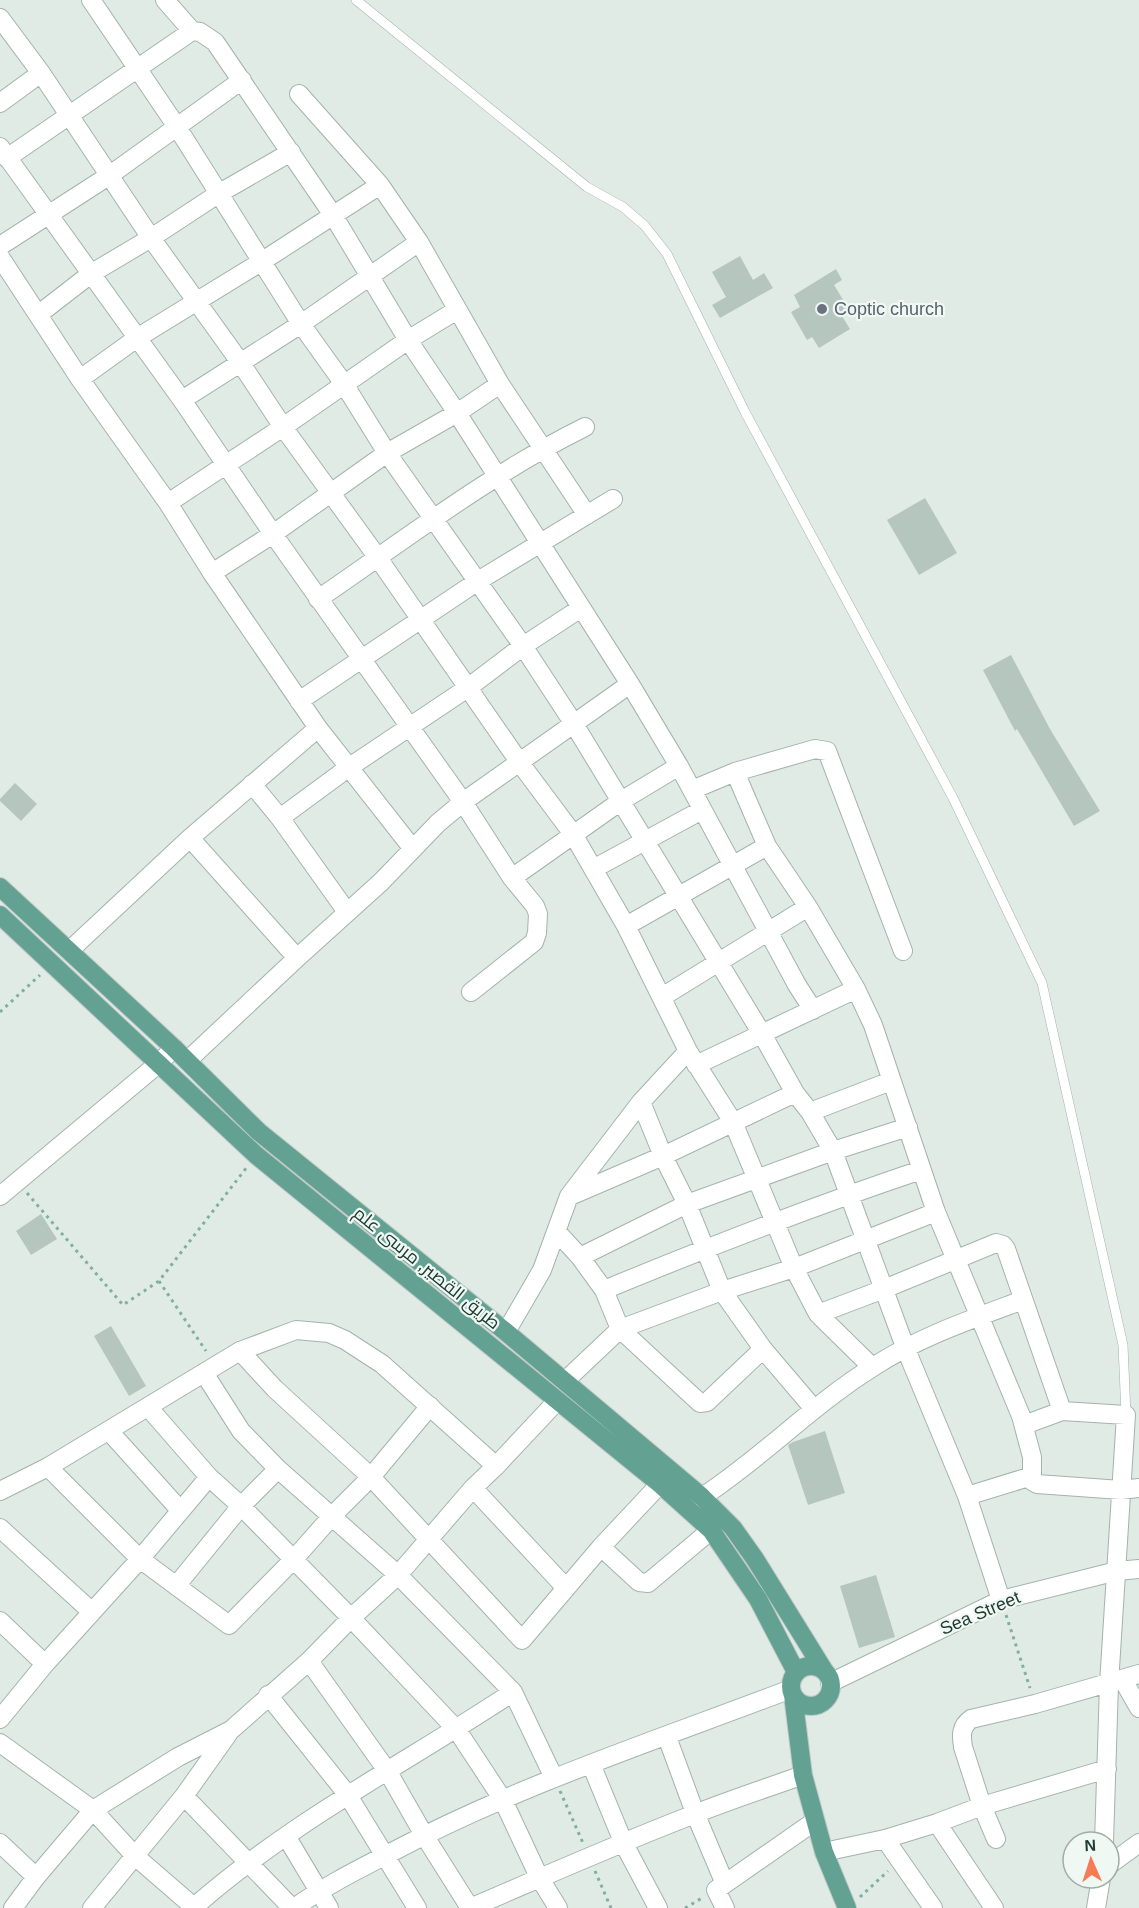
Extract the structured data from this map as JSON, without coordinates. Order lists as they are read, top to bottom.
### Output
{
  "streets": {
    "main road": ["طريق القصير, مرسى علم"],
    "street": ["Sea Street"]
  },
  "crossings": [
    ["طريق القصير, مرسى علم", "Sea Street"]
  ],
  "places": ["Coptic church"],
  "north": "top"
}
